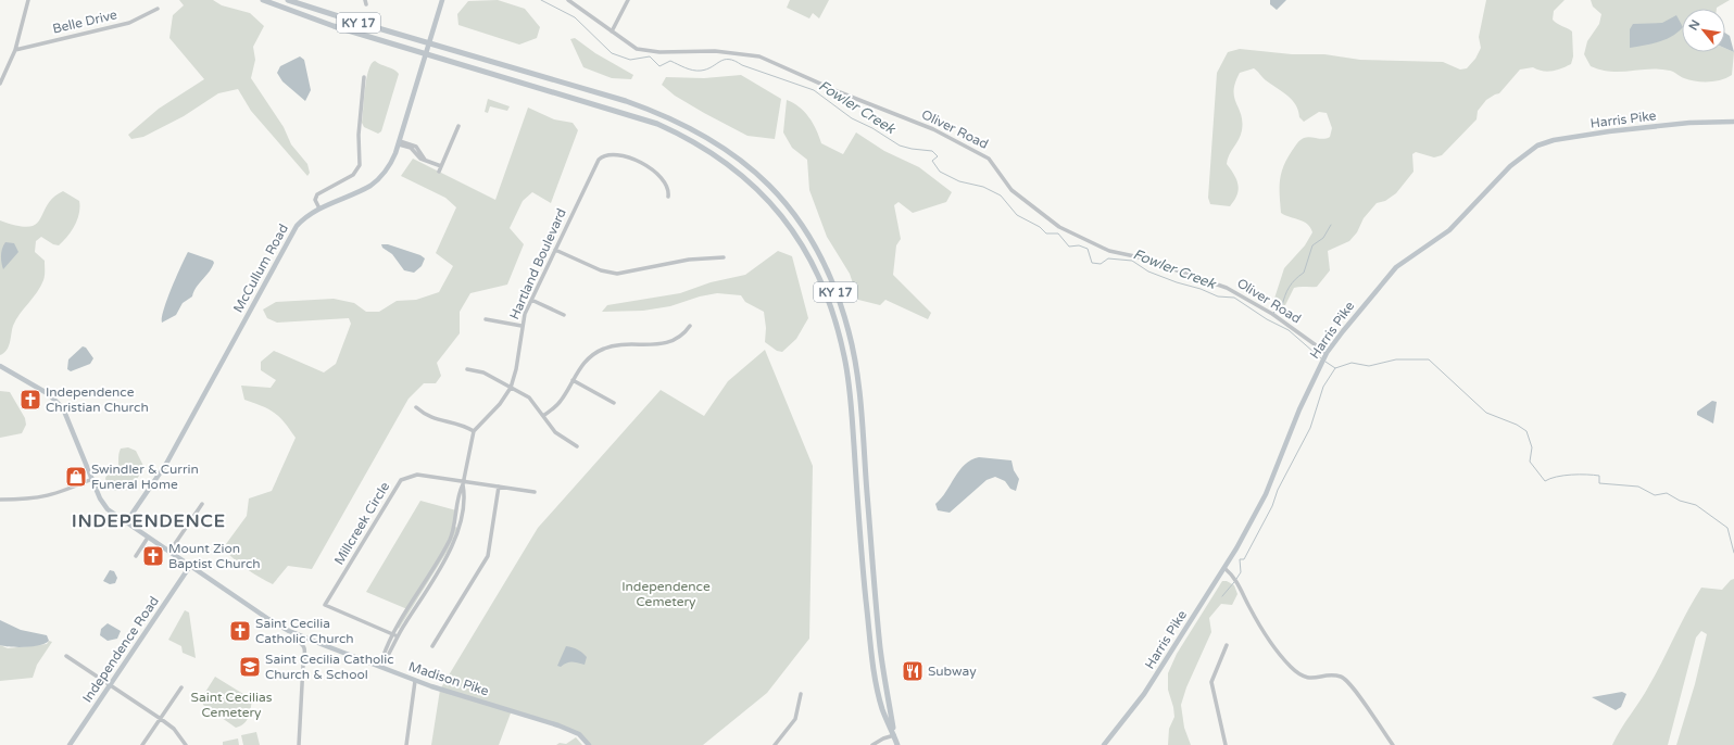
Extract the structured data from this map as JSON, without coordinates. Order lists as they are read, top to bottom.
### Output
{
  "streets": {
    "main road": [
      "KY 17",
      "Harris Pike",
      "McCullum Road",
      "Independence Road",
      "Madison Pike"
    ],
    "street": [
      "Belle Drive",
      "Oliver Road",
      "Hartland Boulevard",
      "Millcreek Circle"
    ]
  },
  "crossings": [
    ["KY 17", "McCullum Road"],
    ["Harris Pike", "Oliver Road"],
    ["McCullum Road", "Madison Pike"],
    ["Independence Road", "Madison Pike"]
  ],
  "districts": ["INDEPENDENCE"],
  "water": ["Fowler Creek"],
  "parks": ["Independence Cemetery", "Saint Cecilias Cemetery"],
  "places": {
    "church": ["Independence Christian Church", "Mount Zion Baptist Church", "Saint Cecilia Catholic Church"],
    "shop": ["Swindler & Currin Funeral Home"],
    "school or university": ["Saint Cecilia Catholic Church & School"],
    "restaurant": ["Subway"]
  },
  "north": "top left"
}
